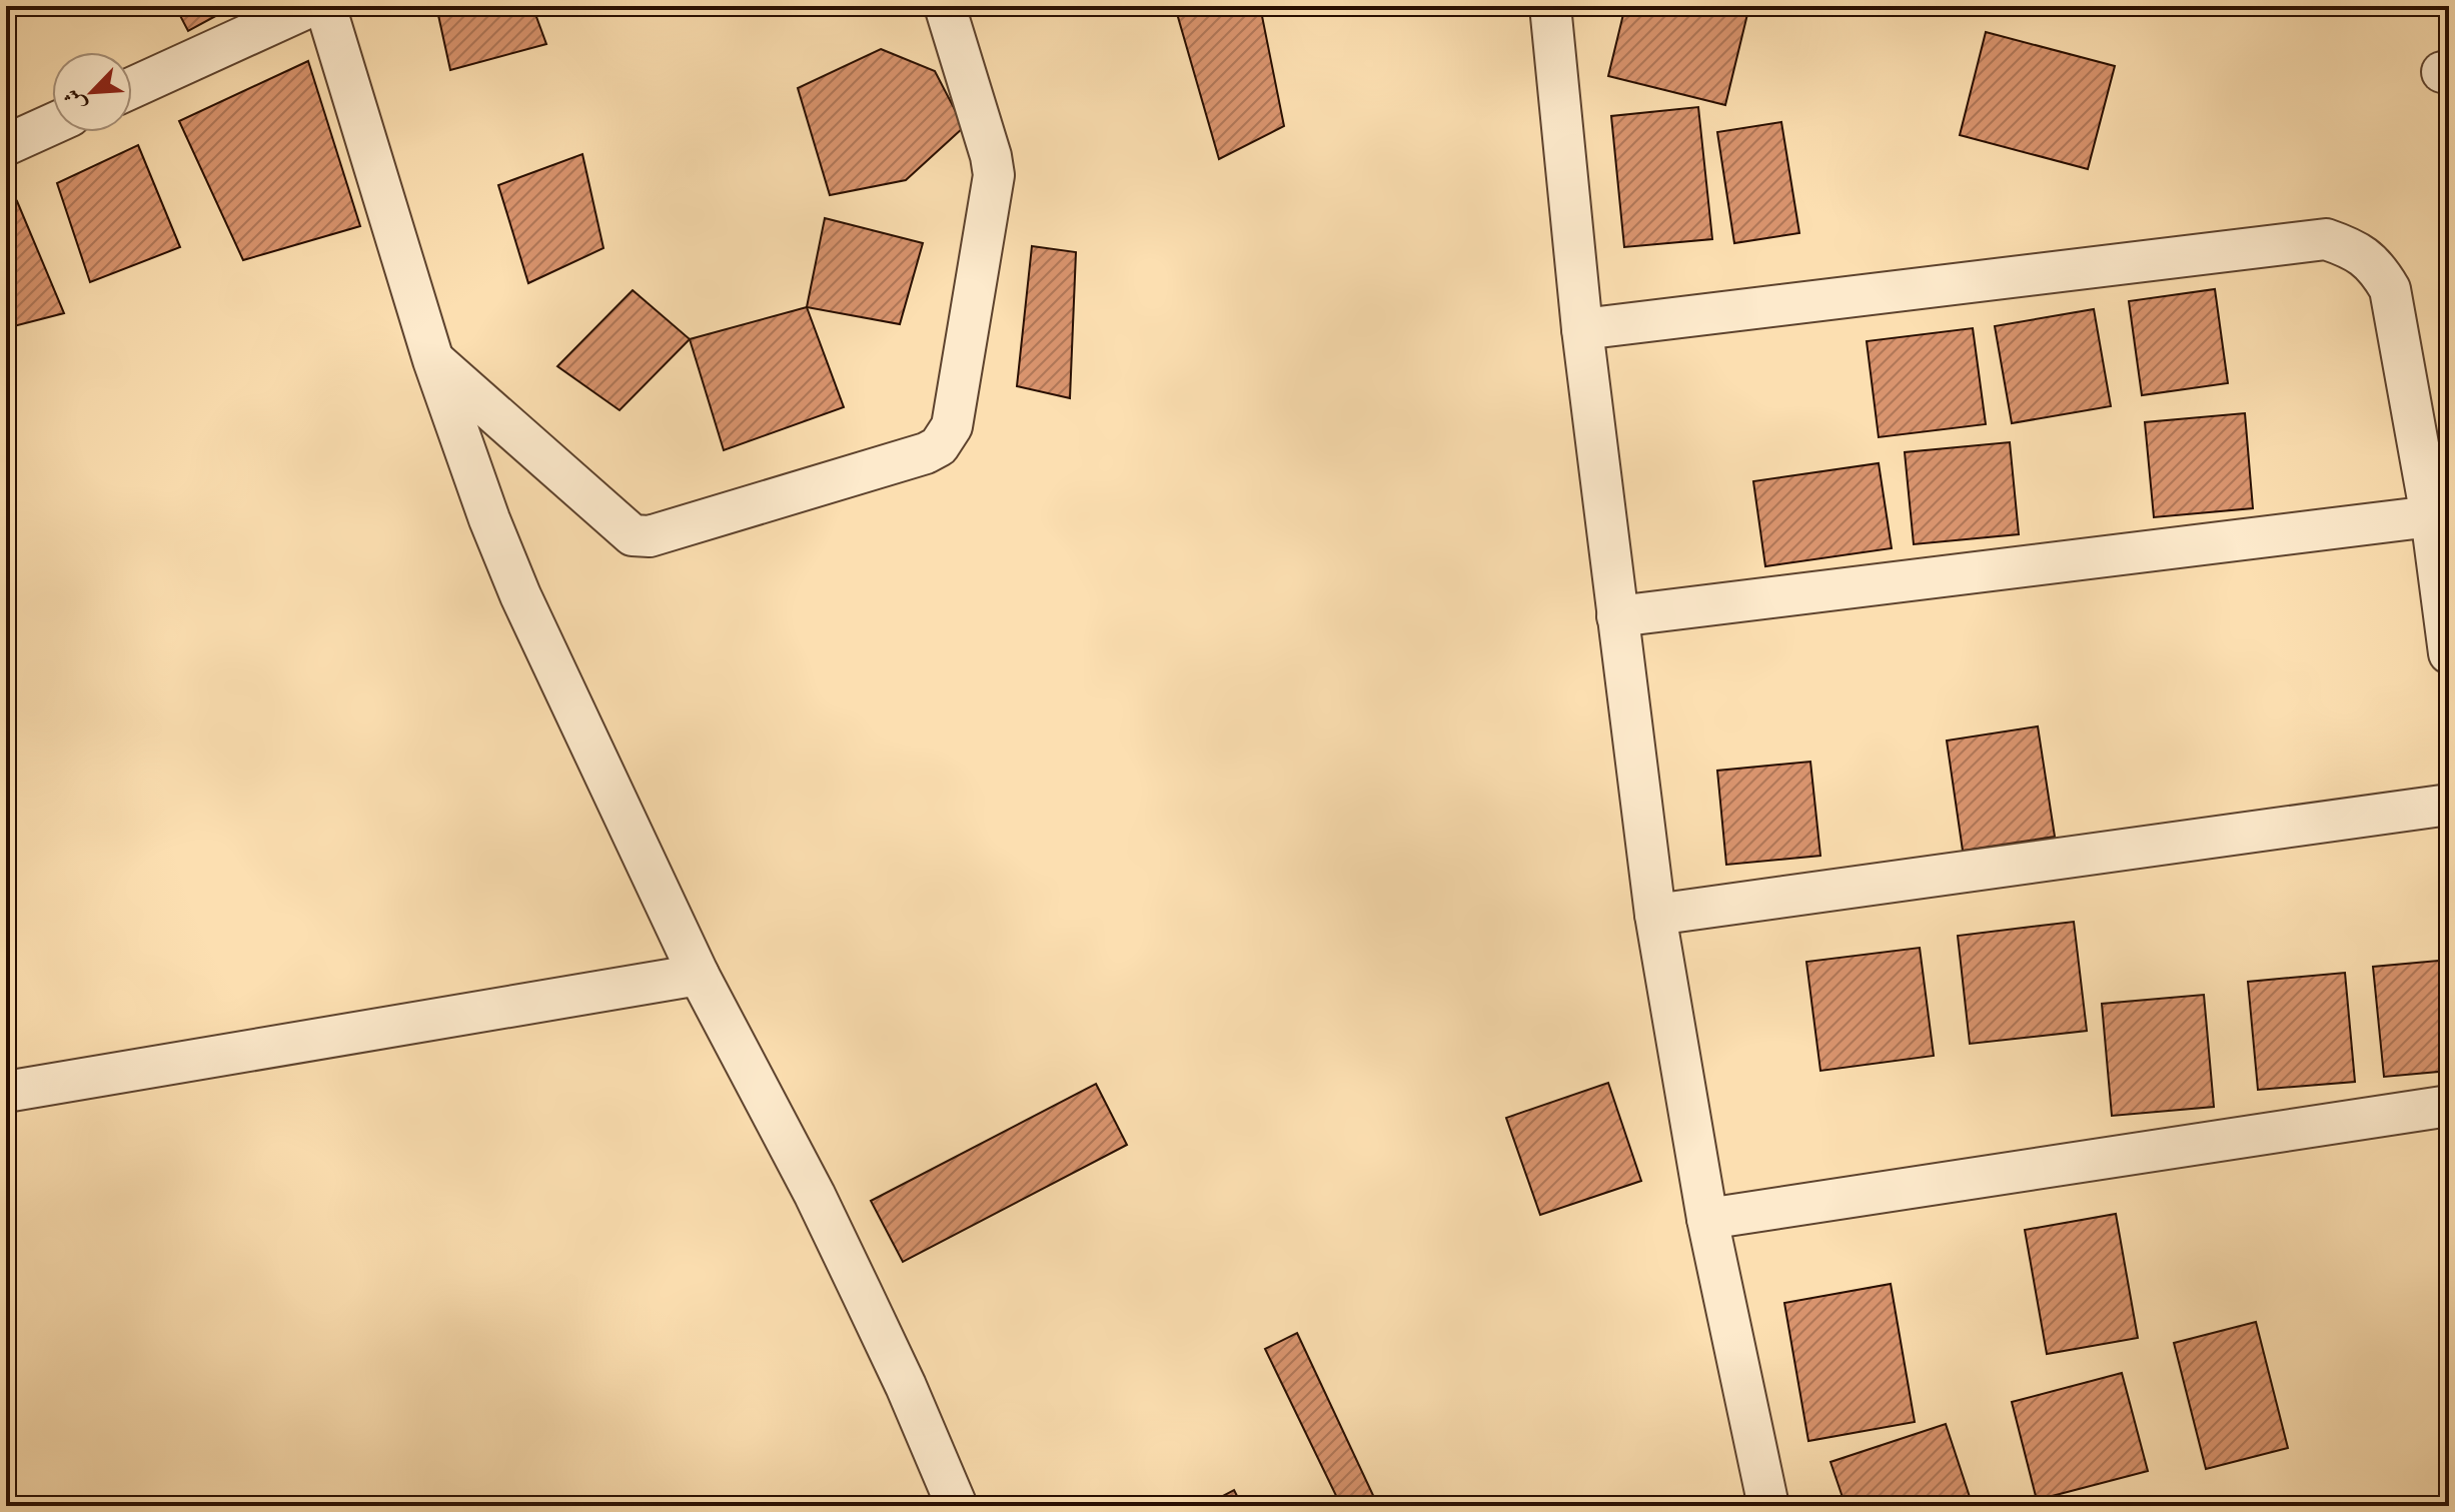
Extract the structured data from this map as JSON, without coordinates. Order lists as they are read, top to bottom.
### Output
{
  "north": "bottom left"
}
